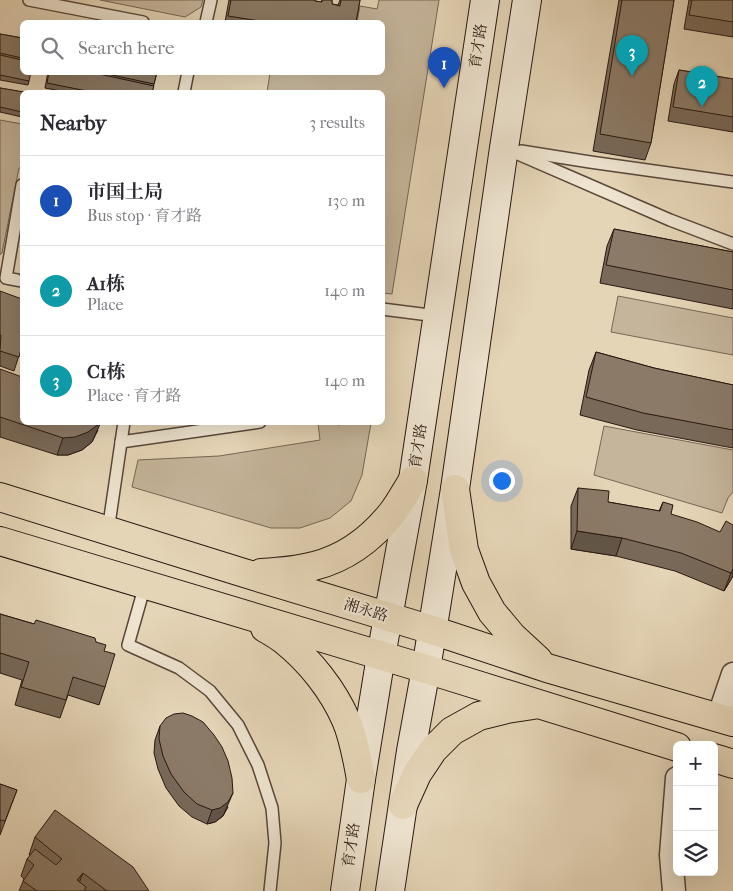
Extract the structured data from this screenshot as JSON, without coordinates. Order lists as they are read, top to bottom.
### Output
{
  "streets": {
    "main road": ["育才路", "湘永路"]
  },
  "crossings": [
    ["育才路", "湘永路"]
  ],
  "page": {
    "search": "Search here",
    "pins": ["3", "1", "2"],
    "heading": ["Nearby", "3 results"],
    "list": [
      {
        "mark": "1",
        "name": "市国土局",
        "note": "Bus stop · 育才路",
        "value": "130 m"
      },
      {
        "mark": "2",
        "name": "A1栋",
        "note": "Place",
        "value": "140 m"
      },
      {
        "mark": "3",
        "name": "C1栋",
        "note": "Place · 育才路",
        "value": "140 m"
      }
    ],
    "map_buttons": ["+", "−"]
  }
}
